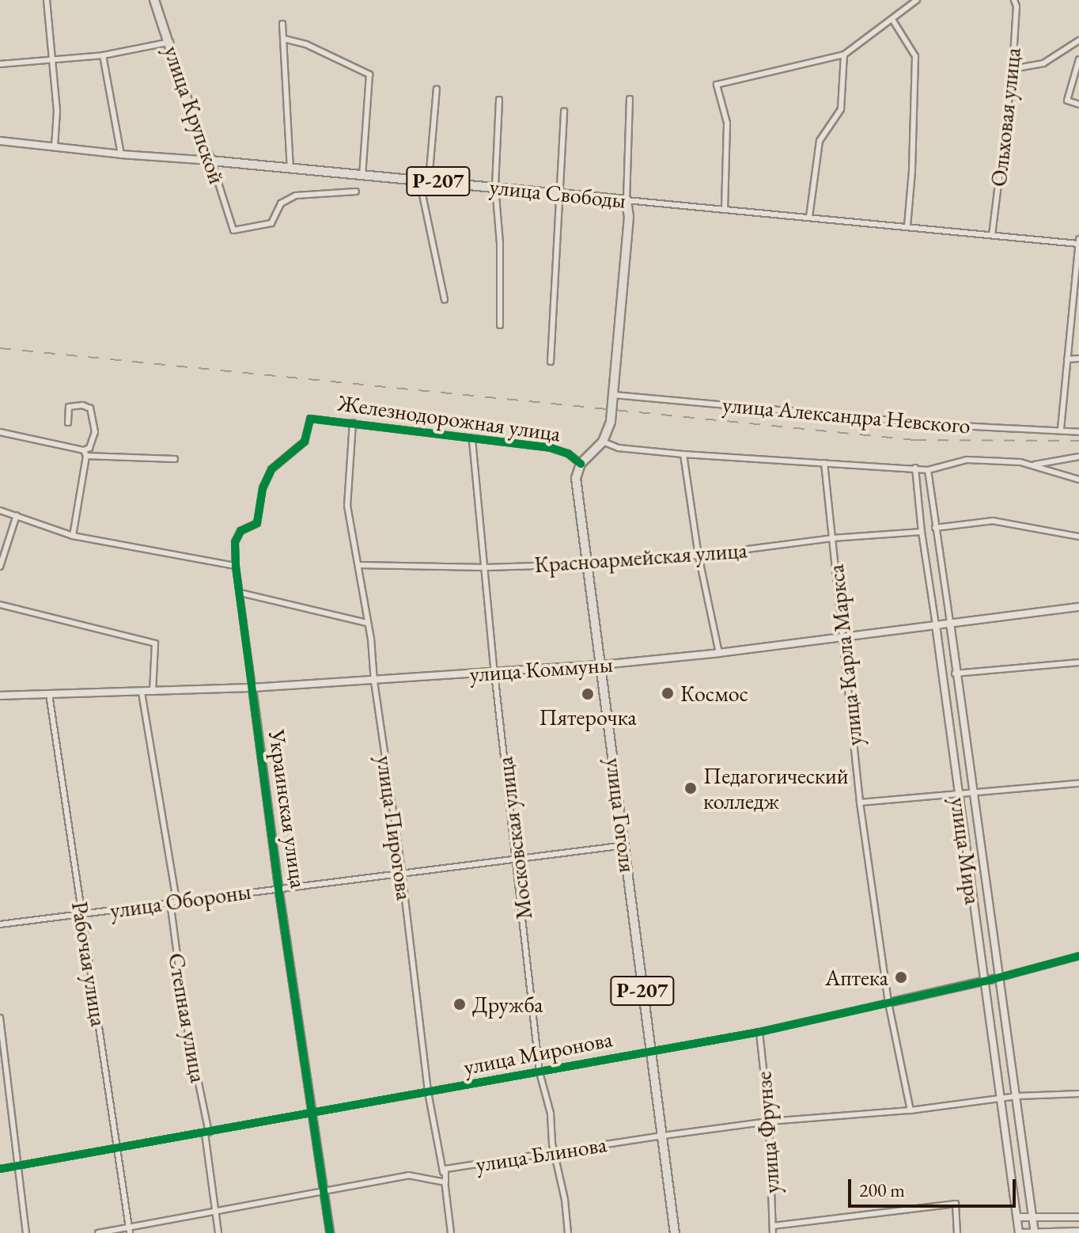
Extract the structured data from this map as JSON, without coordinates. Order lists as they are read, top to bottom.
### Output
{
  "streets": {
    "main road": [
      "улица Крупской",
      "Р-207",
      "улица Свободы",
      "улица Гоголя"
    ],
    "street": [
      "Ольховая улица",
      "улица Александра Невского",
      "Железнодорожная улица",
      "Красноармейская улица",
      "улица Карла Маркса",
      "улица Коммуны",
      "Украинская улица",
      "улица Пирогова",
      "Московская улица",
      "улица Мира",
      "улица Обороны",
      "Рабочая улица",
      "Степная улица",
      "улица Миронова",
      "улица Фрунзе",
      "улица Блинова"
    ]
  },
  "crossings": [
    ["улица Крупской", "улица Свободы"],
    ["Ольховая улица", "улица Свободы"],
    ["Железнодорожная улица", "Украинская улица"],
    ["Железнодорожная улица", "улица Гоголя"],
    ["Железнодорожная улица", "улица Пирогова"],
    ["Железнодорожная улица", "Московская улица"],
    ["Красноармейская улица", "улица Карла Маркса"],
    ["Красноармейская улица", "улица Гоголя"],
    ["Красноармейская улица", "улица Пирогова"],
    ["Красноармейская улица", "Московская улица"],
    ["Красноармейская улица", "улица Мира"],
    ["улица Карла Маркса", "улица Коммуны"],
    ["улица Карла Маркса", "улица Миронова"],
    ["улица Карла Маркса", "улица Блинова"],
    ["улица Коммуны", "Украинская улица"],
    ["улица Коммуны", "улица Гоголя"],
    ["улица Коммуны", "улица Пирогова"],
    ["улица Коммуны", "Московская улица"],
    ["улица Коммуны", "улица Мира"],
    ["улица Коммуны", "Рабочая улица"],
    ["улица Коммуны", "Степная улица"],
    ["Украинская улица", "улица Обороны"],
    ["Украинская улица", "улица Миронова"],
    ["Украинская улица", "улица Блинова"],
    ["улица Гоголя", "улица Обороны"],
    ["улица Гоголя", "улица Миронова"],
    ["улица Гоголя", "улица Блинова"],
    ["улица Пирогова", "улица Обороны"],
    ["улица Пирогова", "улица Миронова"],
    ["улица Пирогова", "улица Блинова"],
    ["Московская улица", "улица Обороны"],
    ["Московская улица", "улица Миронова"],
    ["Московская улица", "улица Блинова"],
    ["улица Мира", "улица Миронова"],
    ["улица Мира", "улица Блинова"],
    ["улица Обороны", "Рабочая улица"],
    ["улица Обороны", "Степная улица"],
    ["Рабочая улица", "улица Миронова"],
    ["Рабочая улица", "улица Блинова"],
    ["Степная улица", "улица Миронова"],
    ["Степная улица", "улица Блинова"],
    ["улица Миронова", "улица Фрунзе"],
    ["улица Фрунзе", "улица Блинова"]
  ],
  "places": [
    "Космос",
    "Пятерочка",
    "Педагогический колледж",
    "Аптека",
    "Дружба"
  ],
  "scale_bar": "200 m"
}
